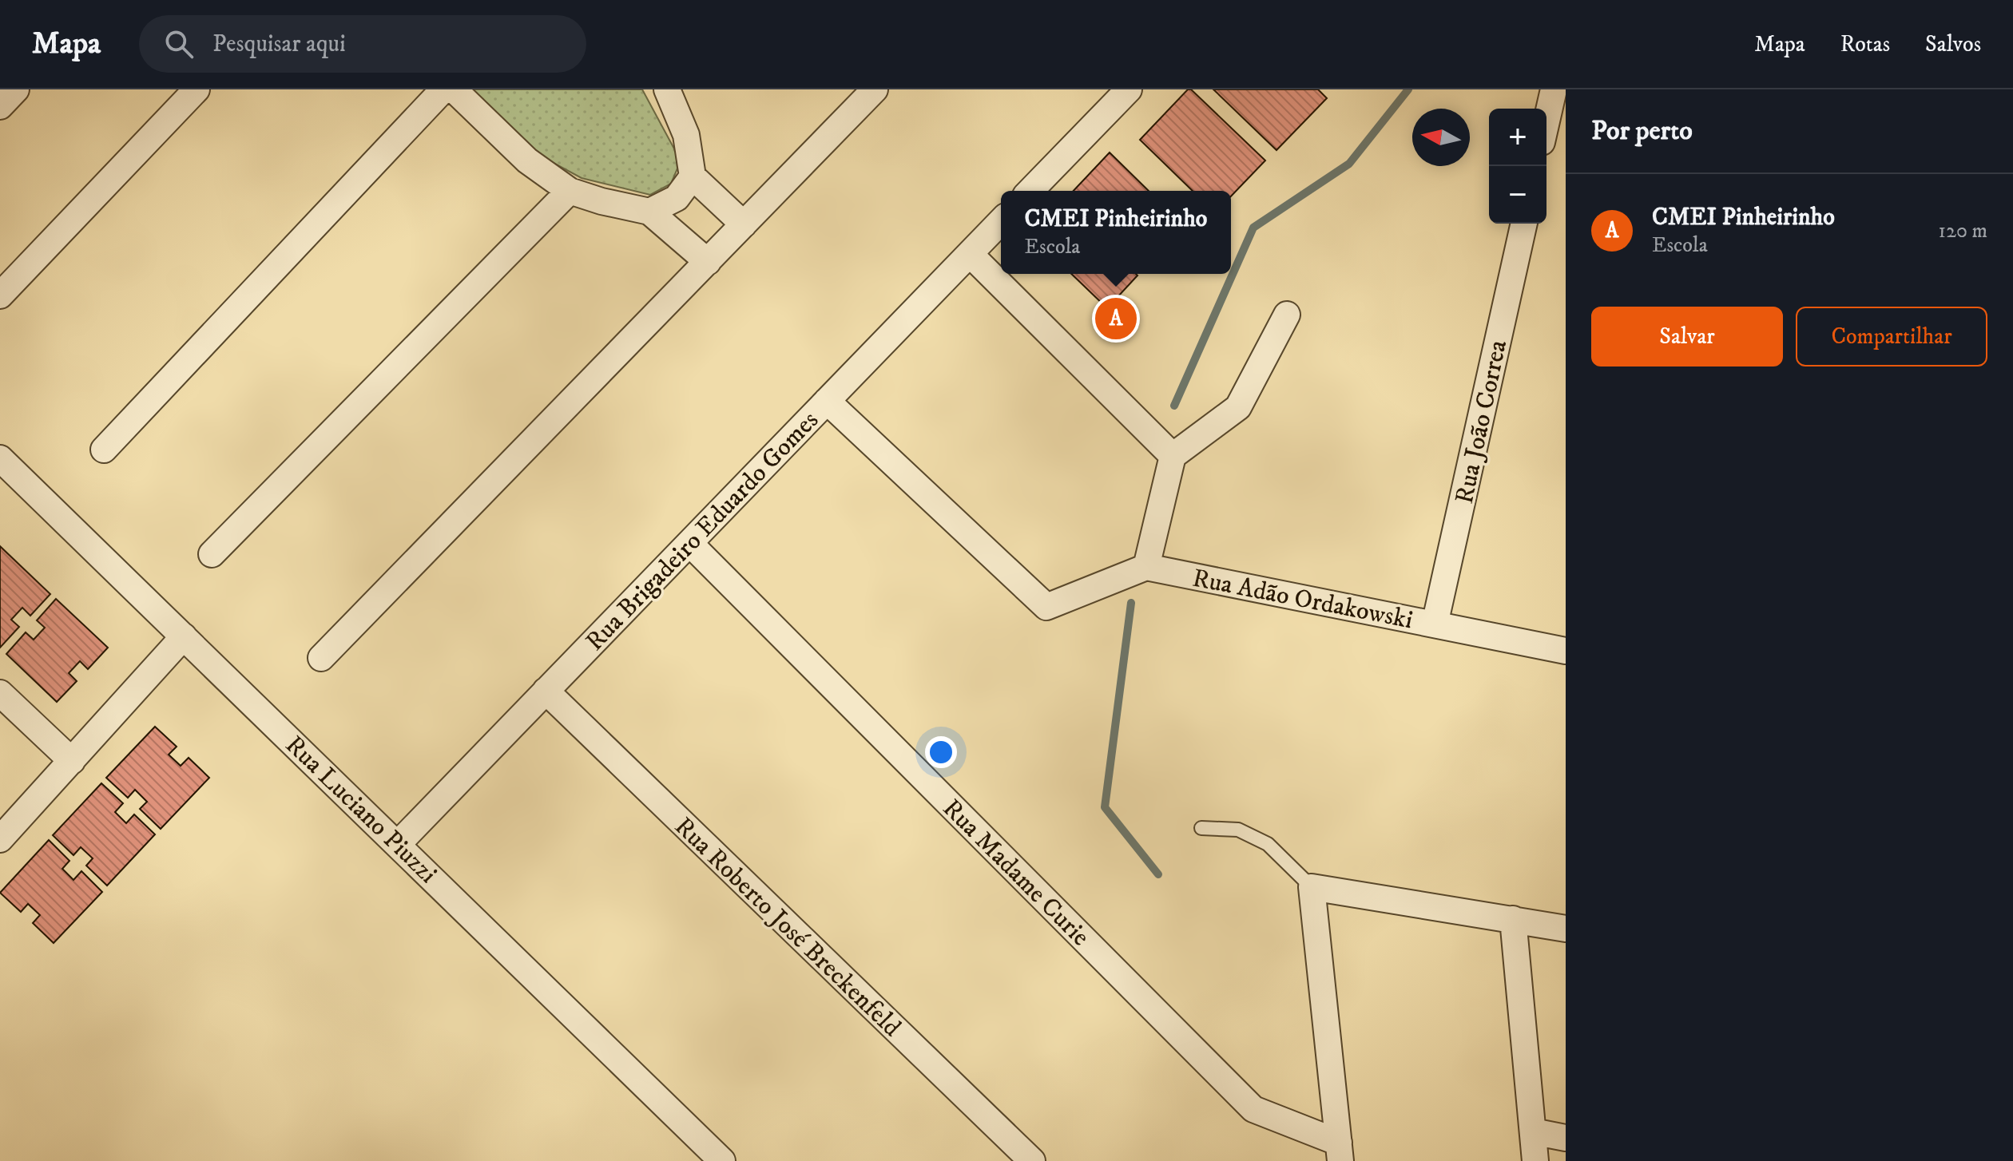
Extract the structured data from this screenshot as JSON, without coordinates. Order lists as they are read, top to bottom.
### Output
{
  "streets": {
    "street": [
      "Rua João Correa",
      "Rua Brigadeiro Eduardo Gomes",
      "Rua Adão Ordakowski",
      "Rua Luciano Piuzzi",
      "Rua Madame Curie",
      "Rua Roberto José Breckenfeld"
    ]
  },
  "crossings": [
    ["Rua João Correa", "Rua Adão Ordakowski"],
    ["Rua Brigadeiro Eduardo Gomes", "Rua Luciano Piuzzi"],
    ["Rua Brigadeiro Eduardo Gomes", "Rua Madame Curie"],
    ["Rua Brigadeiro Eduardo Gomes", "Rua Roberto José Breckenfeld"]
  ],
  "north": "left",
  "page": {
    "header": "Mapa",
    "search": "Pesquisar aqui",
    "nav": ["Mapa", "Rotas", "Salvos"],
    "heading": "Por perto",
    "map_buttons": ["+", "−"],
    "list": [
      {
        "mark": "A",
        "name": "CMEI Pinheirinho",
        "note": "Escola",
        "value": "120 m"
      }
    ],
    "popup": ["CMEI Pinheirinho", "Escola"],
    "buttons": ["Salvar", "Compartilhar"],
    "pins": "A"
  }
}
